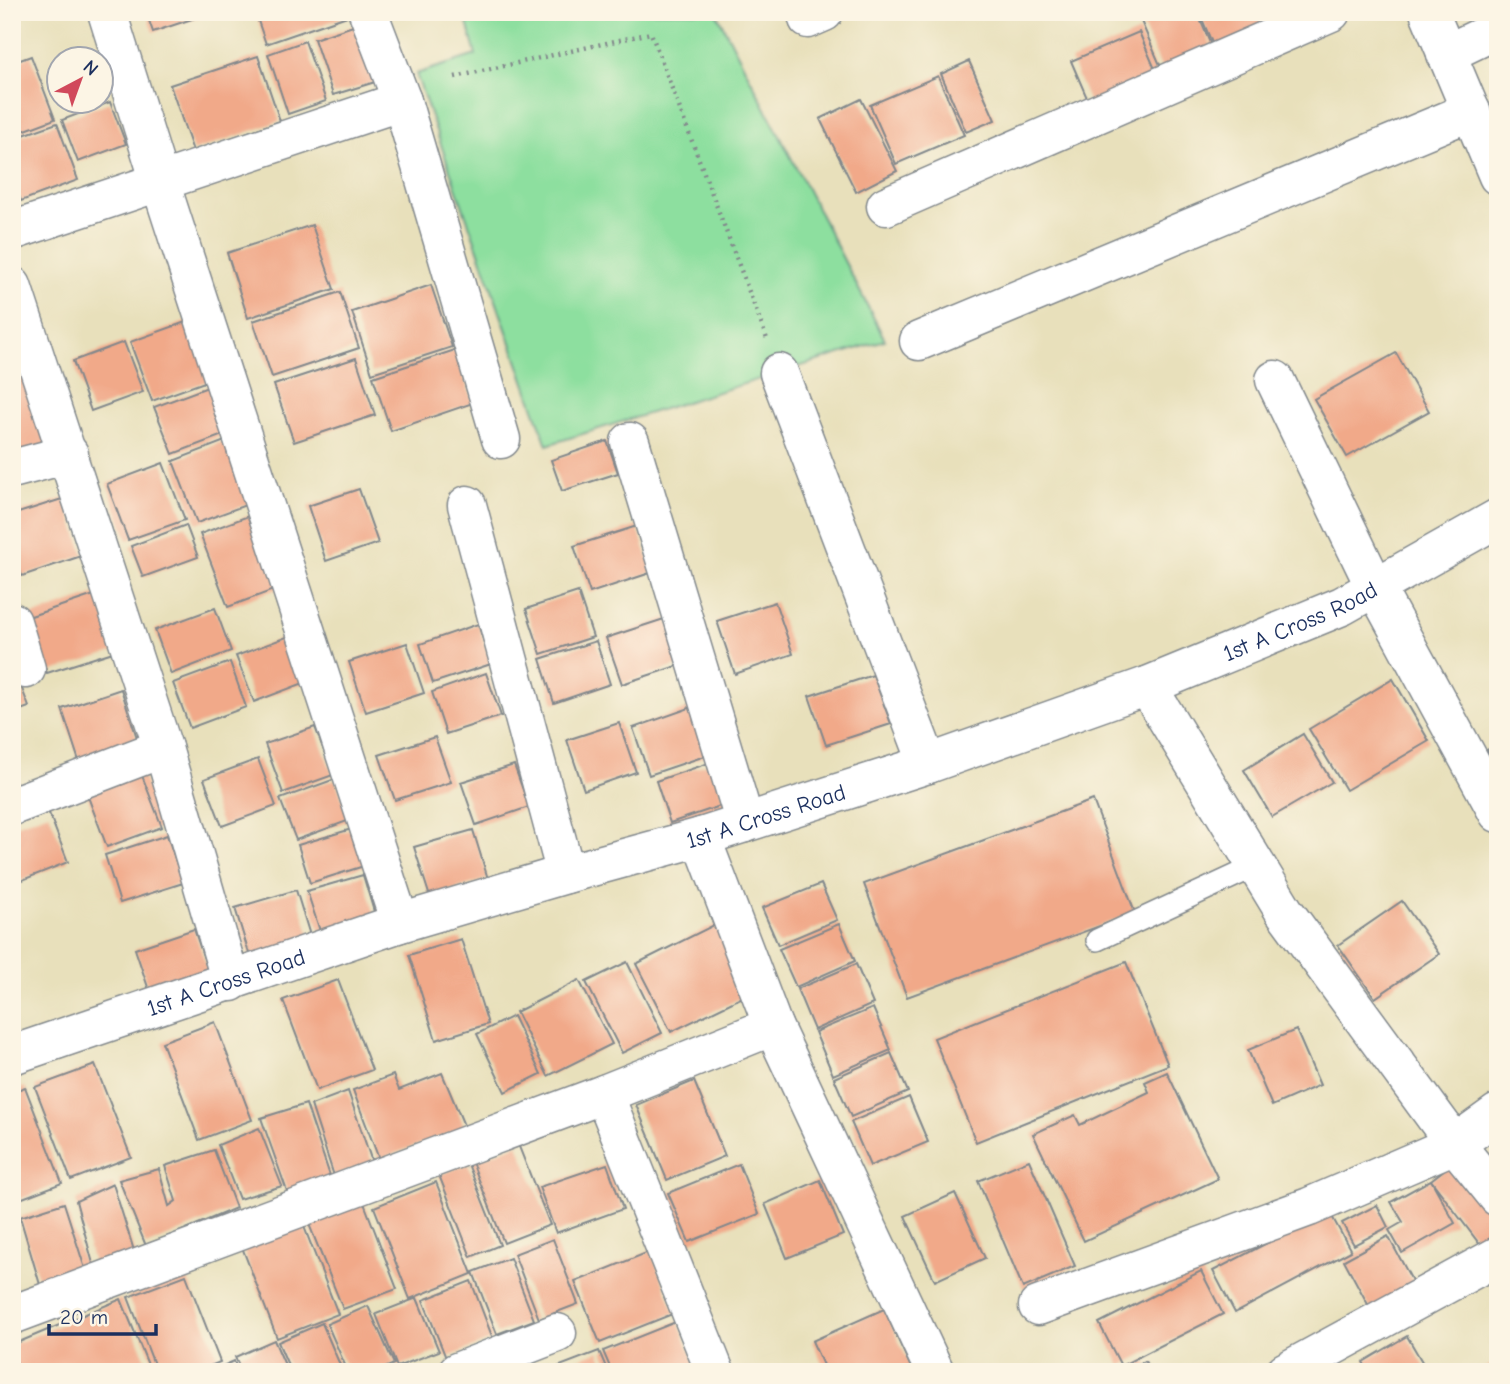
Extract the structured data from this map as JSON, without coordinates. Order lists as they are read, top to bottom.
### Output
{
  "streets": {
    "street": ["1st A Cross Road"]
  },
  "scale_bar": "20 m",
  "north": "top right"
}
